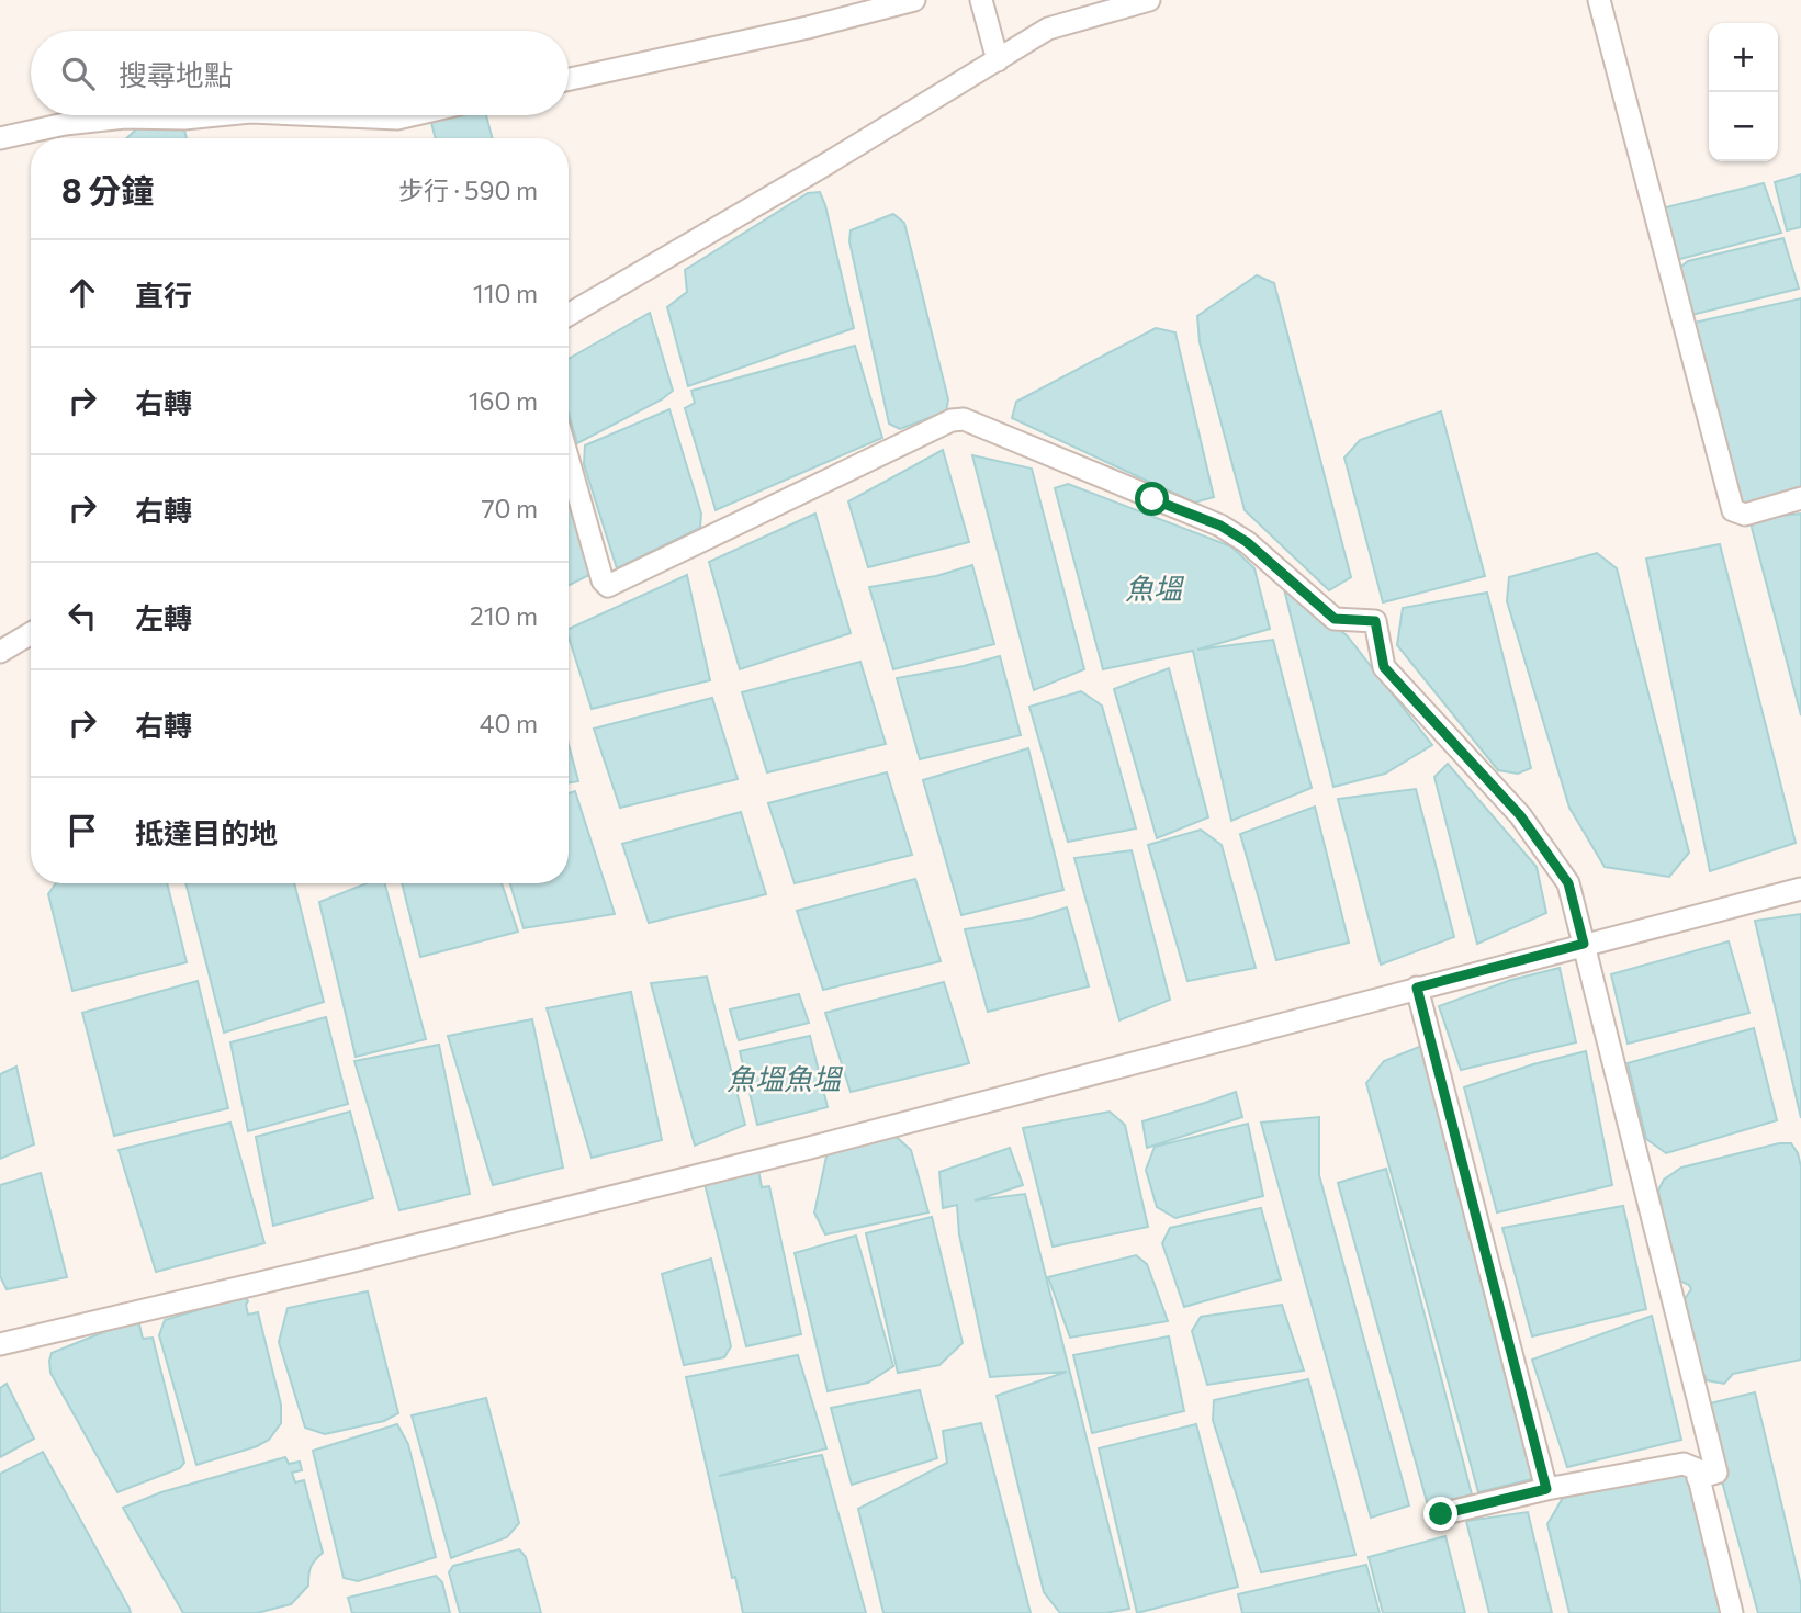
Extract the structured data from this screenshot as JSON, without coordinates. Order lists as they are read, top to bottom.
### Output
{
  "water": ["魚塭", "魚塭魚塭"],
  "page": {
    "map_buttons": ["+", "−"],
    "search": "搜尋地點",
    "heading": ["8 分鐘", "步行 · 590 m"],
    "list": [
      ["直行", "110 m"],
      ["右轉", "160 m"],
      ["右轉", "70 m"],
      ["左轉", "210 m"],
      ["右轉", "40 m"],
      "抵達目的地"
    ]
  }
}
